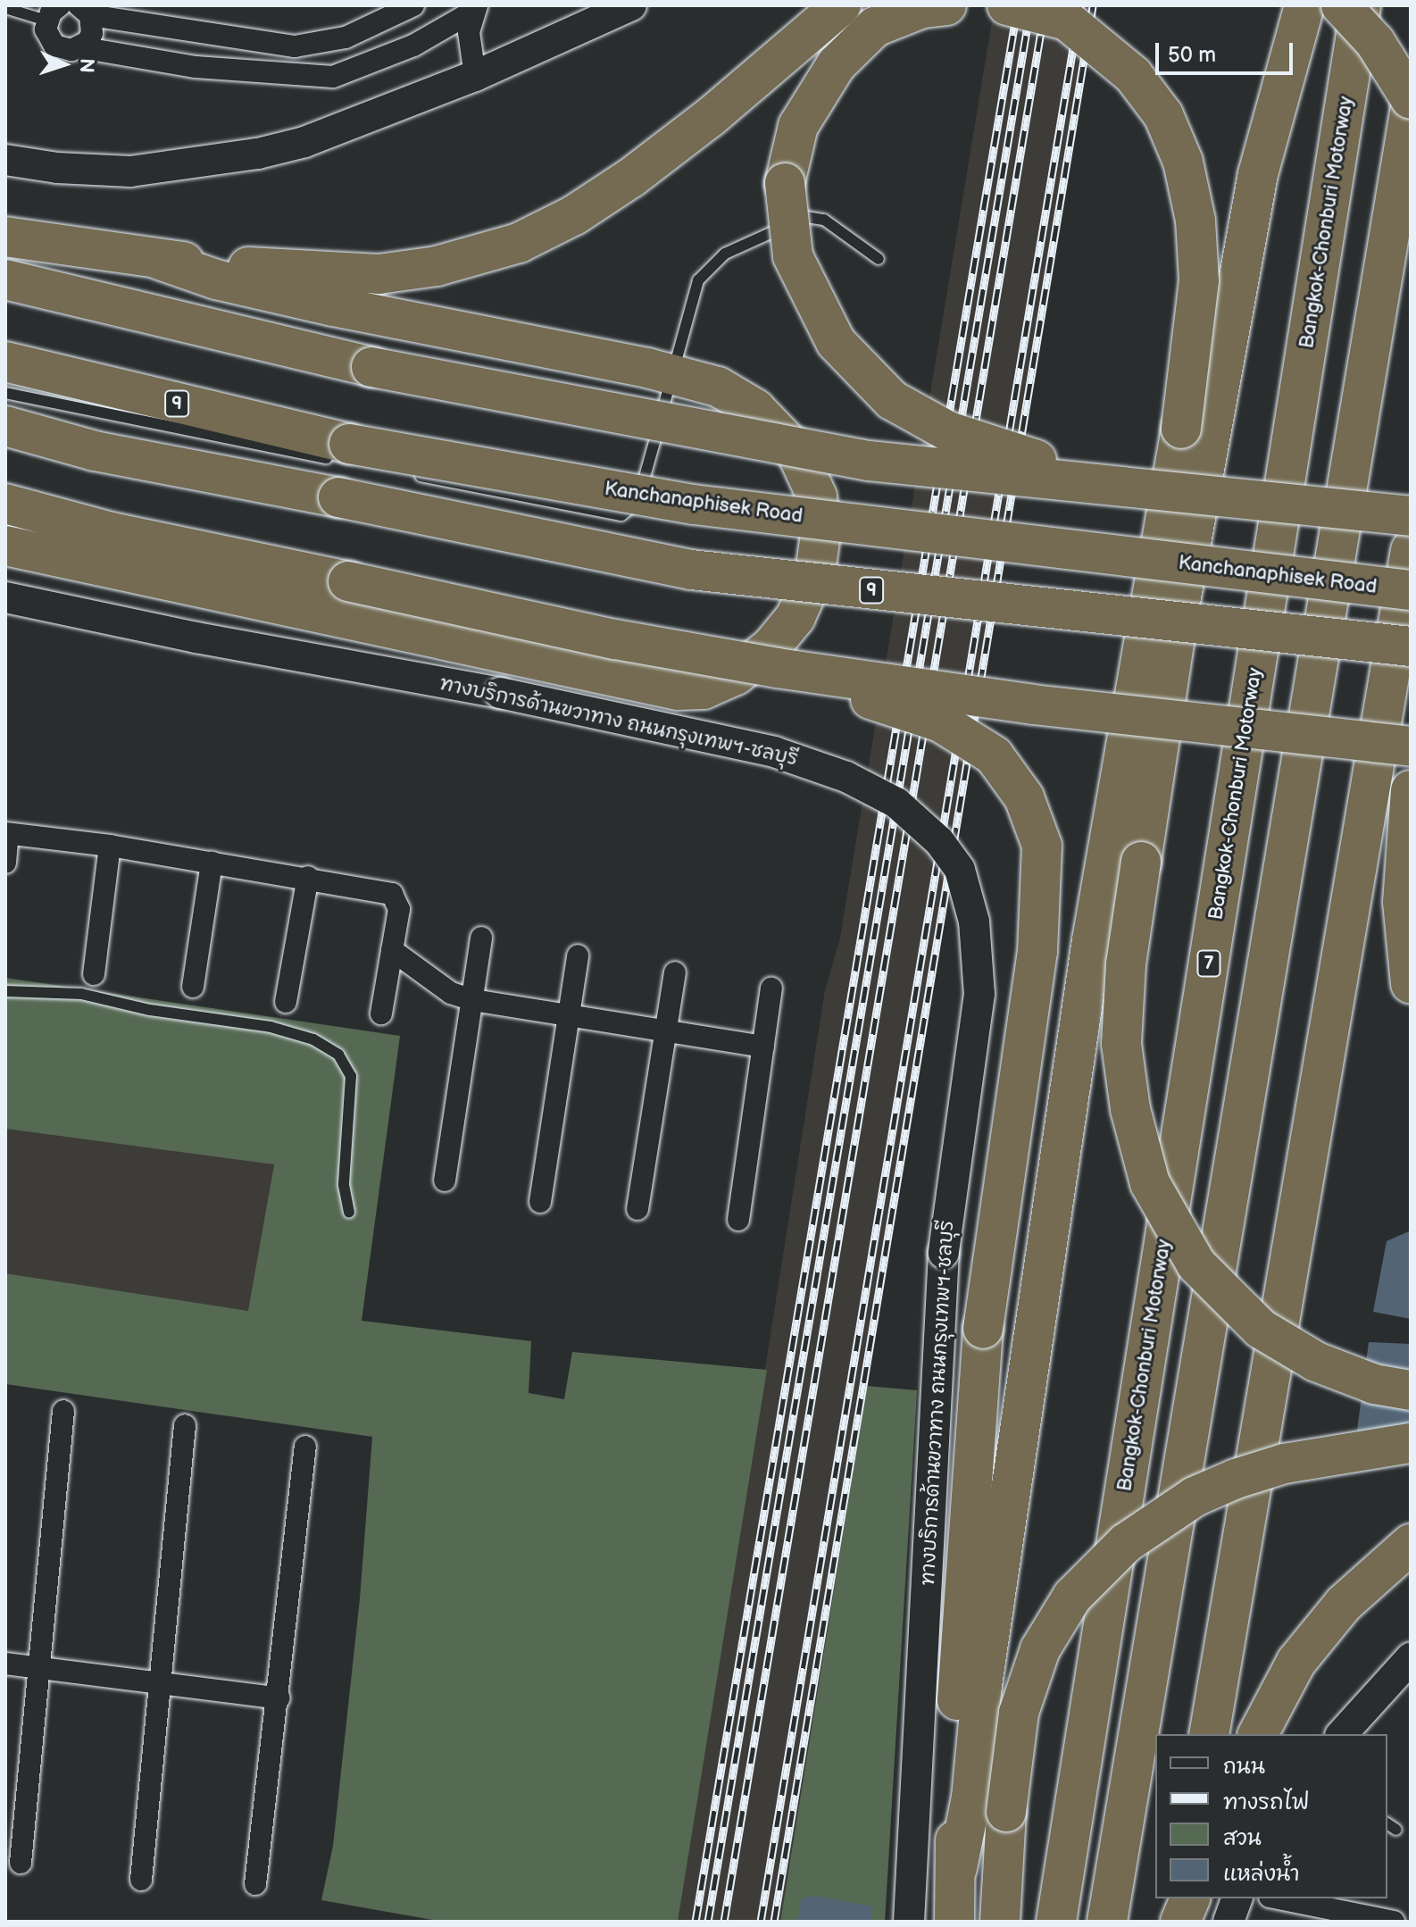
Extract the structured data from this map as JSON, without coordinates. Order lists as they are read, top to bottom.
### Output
{
  "streets": {
    "highway": [
      "Bangkok-Chonburi Motorway",
      "9",
      "Kanchanaphisek Road",
      "7"
    ],
    "main road": ["ทางบริการด้านขวาทาง ถนนกรุงเทพฯ-ชลบุรี"]
  },
  "legend": [
    "ถนน",
    "ทางรถไฟ",
    "สวน",
    "แหล่งน้ำ"
  ],
  "scale_bar": "50 m",
  "north": "right"
}
